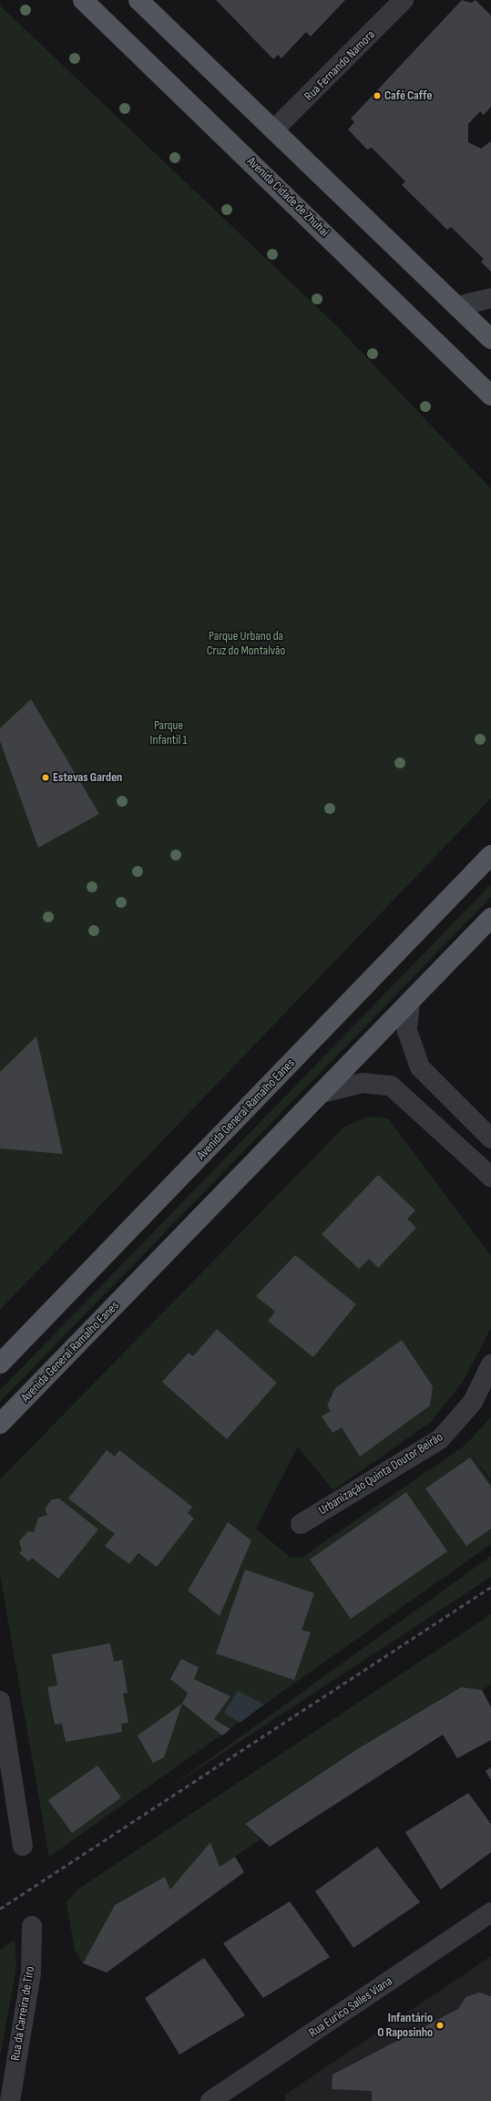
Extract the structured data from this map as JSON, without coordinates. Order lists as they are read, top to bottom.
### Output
{
  "streets": {
    "main road": ["Avenida Cidade de Zhuhai", "Avenida General Ramalho Eanes"],
    "street": [
      "Rua Fernando Namora",
      "Urbanização Quinta Doutor Beirão",
      "Rua Eurico Salles Viana",
      "Rua da Carreira de Tiro"
    ]
  },
  "parks": ["Parque Urbano da Cruz do Montalvão", "Parque Infantil 1"],
  "places": ["Café Caffe", "Estevas Garden", "Infantário O Raposinho"]
}
